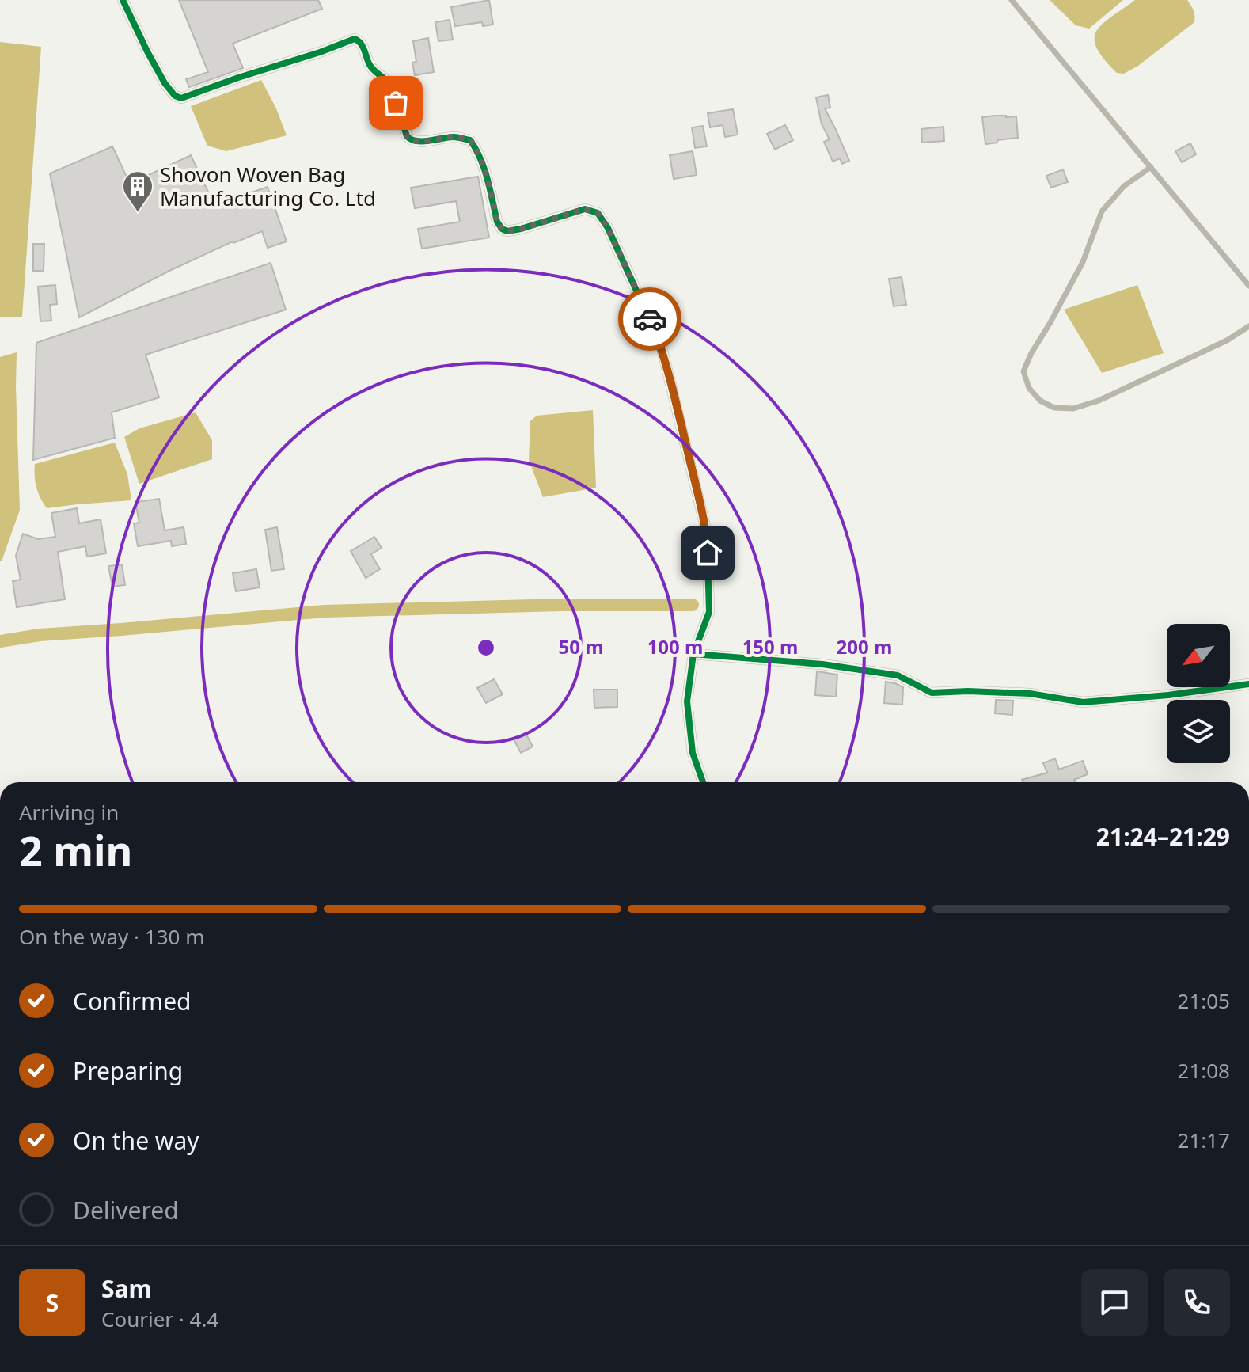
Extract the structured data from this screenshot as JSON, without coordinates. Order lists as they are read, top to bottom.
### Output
{
  "places": {
    "building": ["Shovon Woven Bag Manufacturing Co. Ltd"]
  },
  "north": "bottom left",
  "page": {
    "heading": ["2 min", "Arriving in", "21:24–21:29"],
    "panel": ["Sam", "Courier · 4.4"],
    "bar": "On the way · 130 m",
    "list": [
      ["Confirmed", "21:05"],
      ["Preparing", "21:08"],
      ["On the way", "21:17"],
      "Delivered"
    ],
    "round": "S"
  },
  "rings": [
    "50 m",
    "100 m",
    "150 m",
    "200 m"
  ]
}
